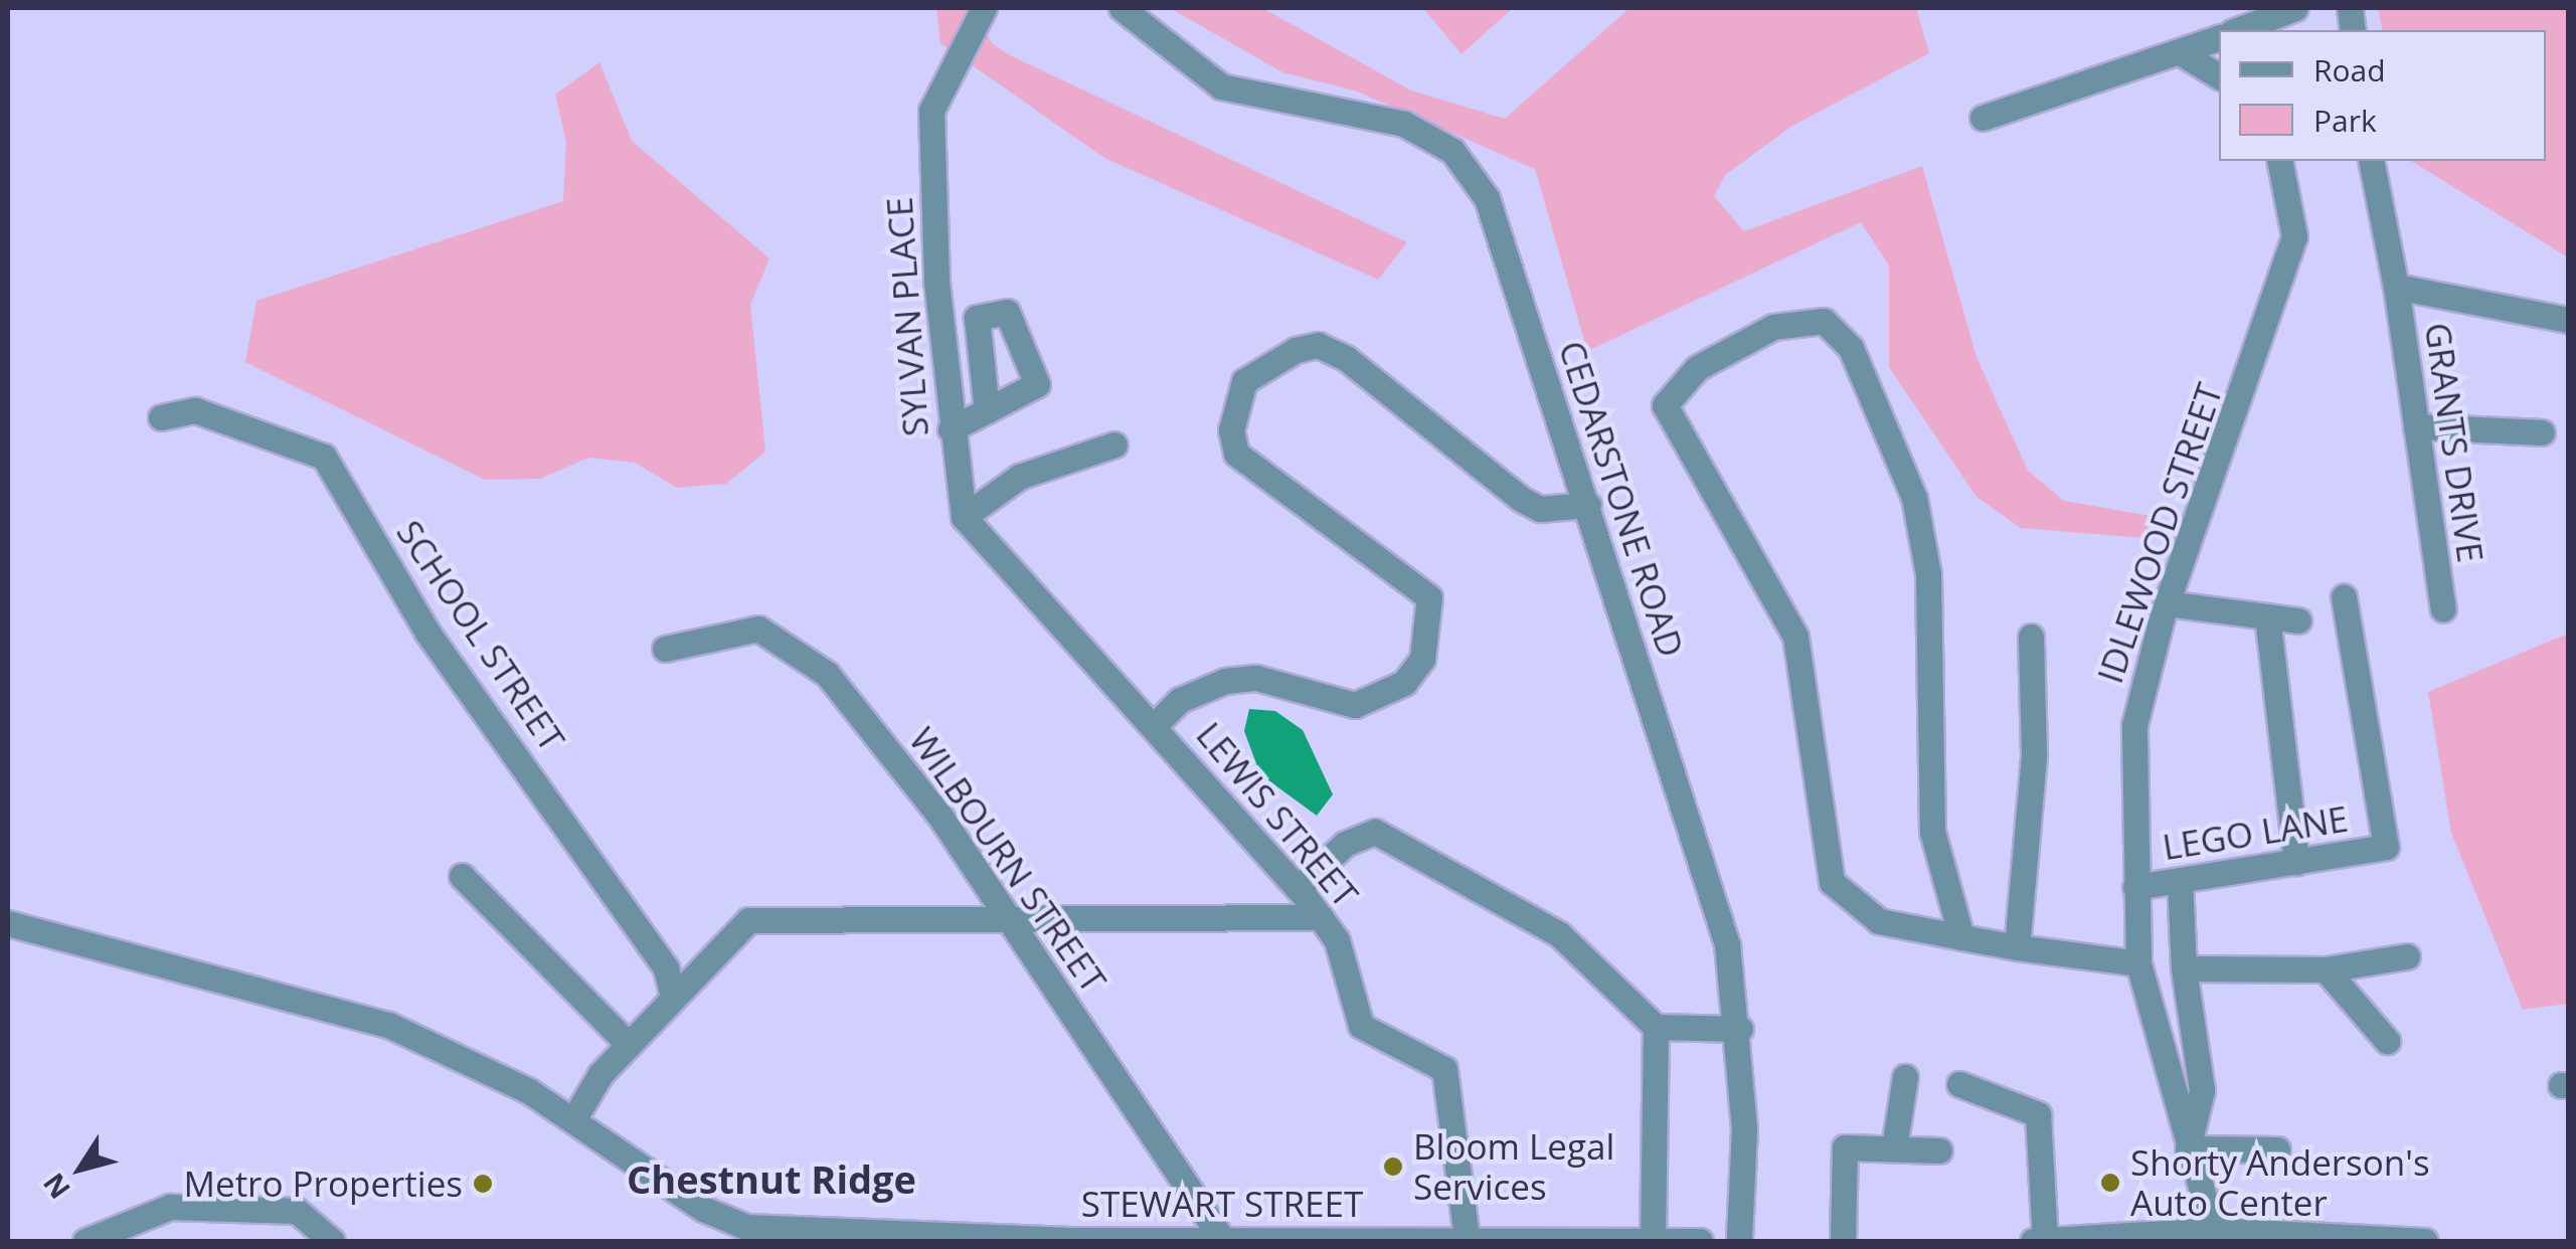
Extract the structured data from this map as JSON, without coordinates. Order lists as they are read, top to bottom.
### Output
{
  "streets": {
    "street": [
      "SYLVAN PLACE",
      "GRANTS DRIVE",
      "CEDARSTONE ROAD",
      "IDLEWOOD STREET",
      "SCHOOL STREET",
      "LEWIS STREET",
      "LEGO LANE",
      "WILBOURN STREET",
      "STEWART STREET"
    ]
  },
  "crossings": [
    ["SYLVAN PLACE", "LEWIS STREET"],
    ["IDLEWOOD STREET", "LEGO LANE"],
    ["LEWIS STREET", "STEWART STREET"],
    ["WILBOURN STREET", "STEWART STREET"]
  ],
  "districts": ["Chestnut Ridge"],
  "places": ["Bloom Legal Services", "Shorty Anderson's Auto Center", "Metro Properties"],
  "legend": ["Road", "Park"],
  "north": "bottom left"
}
